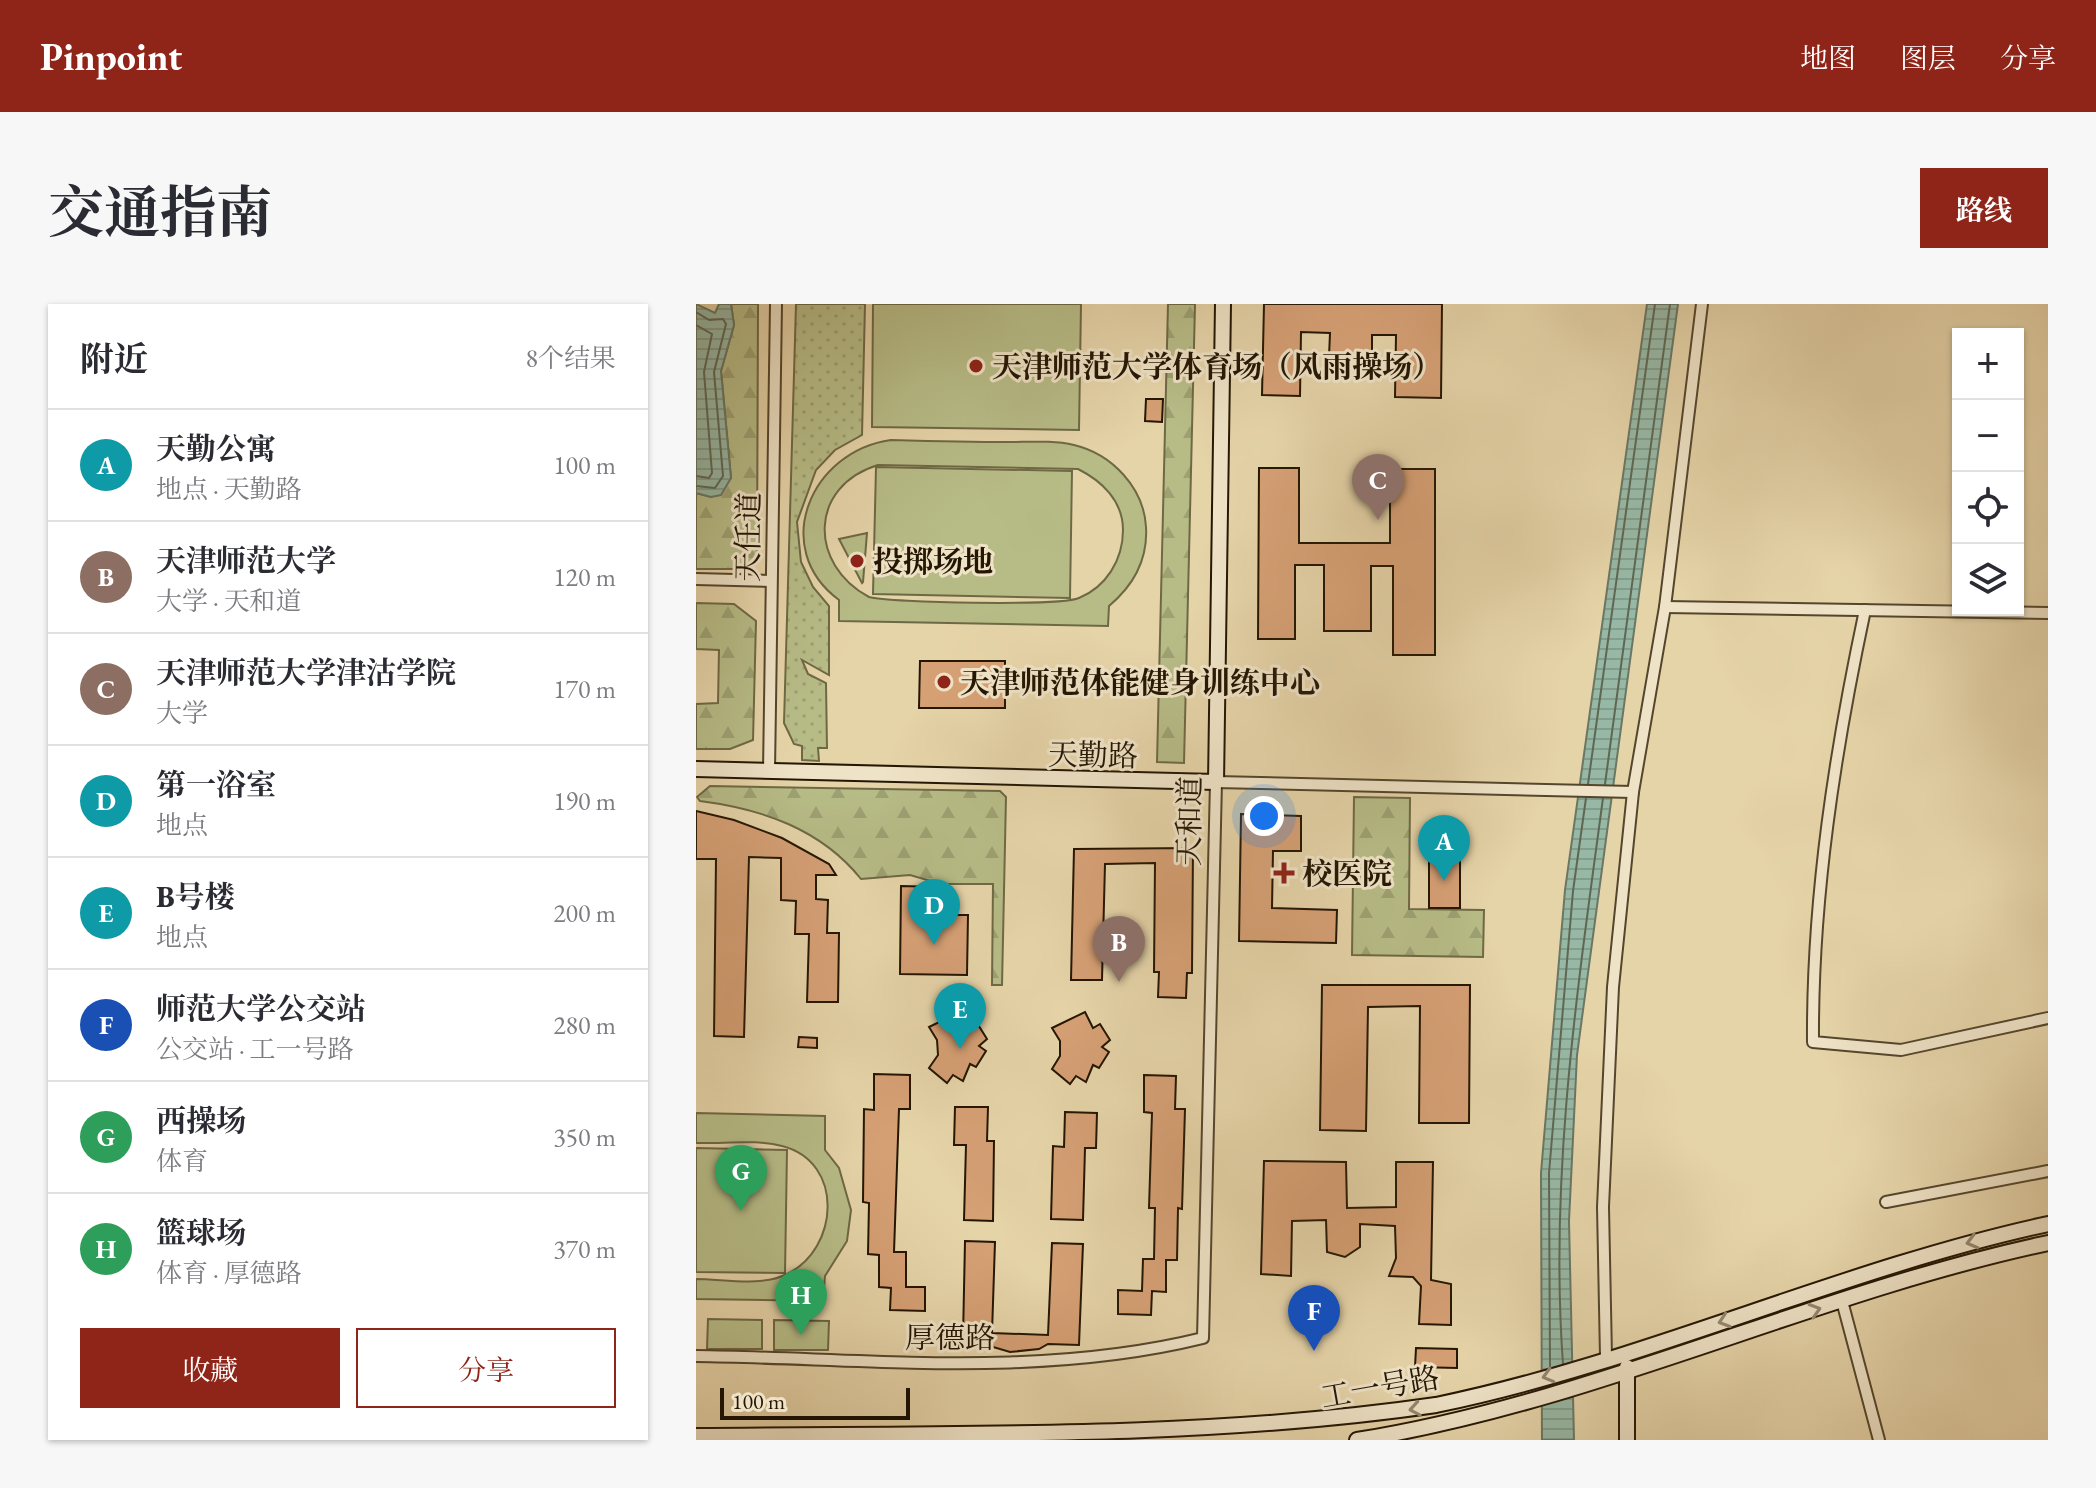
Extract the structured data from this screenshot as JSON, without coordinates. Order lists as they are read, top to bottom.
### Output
{
  "streets": {
    "main road": ["天勤路", "天和道", "工一号路"],
    "street": ["天任道", "厚德路"]
  },
  "crossings": [
    ["天任道", "天勤路"],
    ["天勤路", "天和道"],
    ["天和道", "厚德路"]
  ],
  "places": {
    "other": ["天津师范大学体育场（风雨操场）", "投掷场地", "天津师范体能健身训练中心"],
    "health": ["校医院"]
  },
  "scale_bar": "100 m",
  "page": {
    "header": "Pinpoint",
    "nav": ["地图", "图层", "分享"],
    "title": "交通指南",
    "buttons": [
      "路线",
      ["收藏", "分享"]
    ],
    "heading": ["附近", "8个结果"],
    "map_buttons": ["+", "−"],
    "list": [
      {
        "mark": "A",
        "name": "天勤公寓",
        "note": "地点 · 天勤路",
        "value": "100 m"
      },
      {
        "mark": "B",
        "name": "天津师范大学",
        "note": "大学 · 天和道",
        "value": "120 m"
      },
      {
        "mark": "C",
        "name": "天津师范大学津沽学院",
        "note": "大学",
        "value": "170 m"
      },
      {
        "mark": "D",
        "name": "第一浴室",
        "note": "地点",
        "value": "190 m"
      },
      {
        "mark": "E",
        "name": "B号楼",
        "note": "地点",
        "value": "200 m"
      },
      {
        "mark": "F",
        "name": "师范大学公交站",
        "note": "公交站 · 工一号路",
        "value": "280 m"
      },
      {
        "mark": "G",
        "name": "西操场",
        "note": "体育",
        "value": "350 m"
      },
      {
        "mark": "H",
        "name": "篮球场",
        "note": "体育 · 厚德路",
        "value": "370 m"
      }
    ],
    "pins": [
      "C",
      "A",
      "D",
      "B",
      "E",
      "G",
      "H",
      "F"
    ],
    "scale": "100 m"
  }
}
